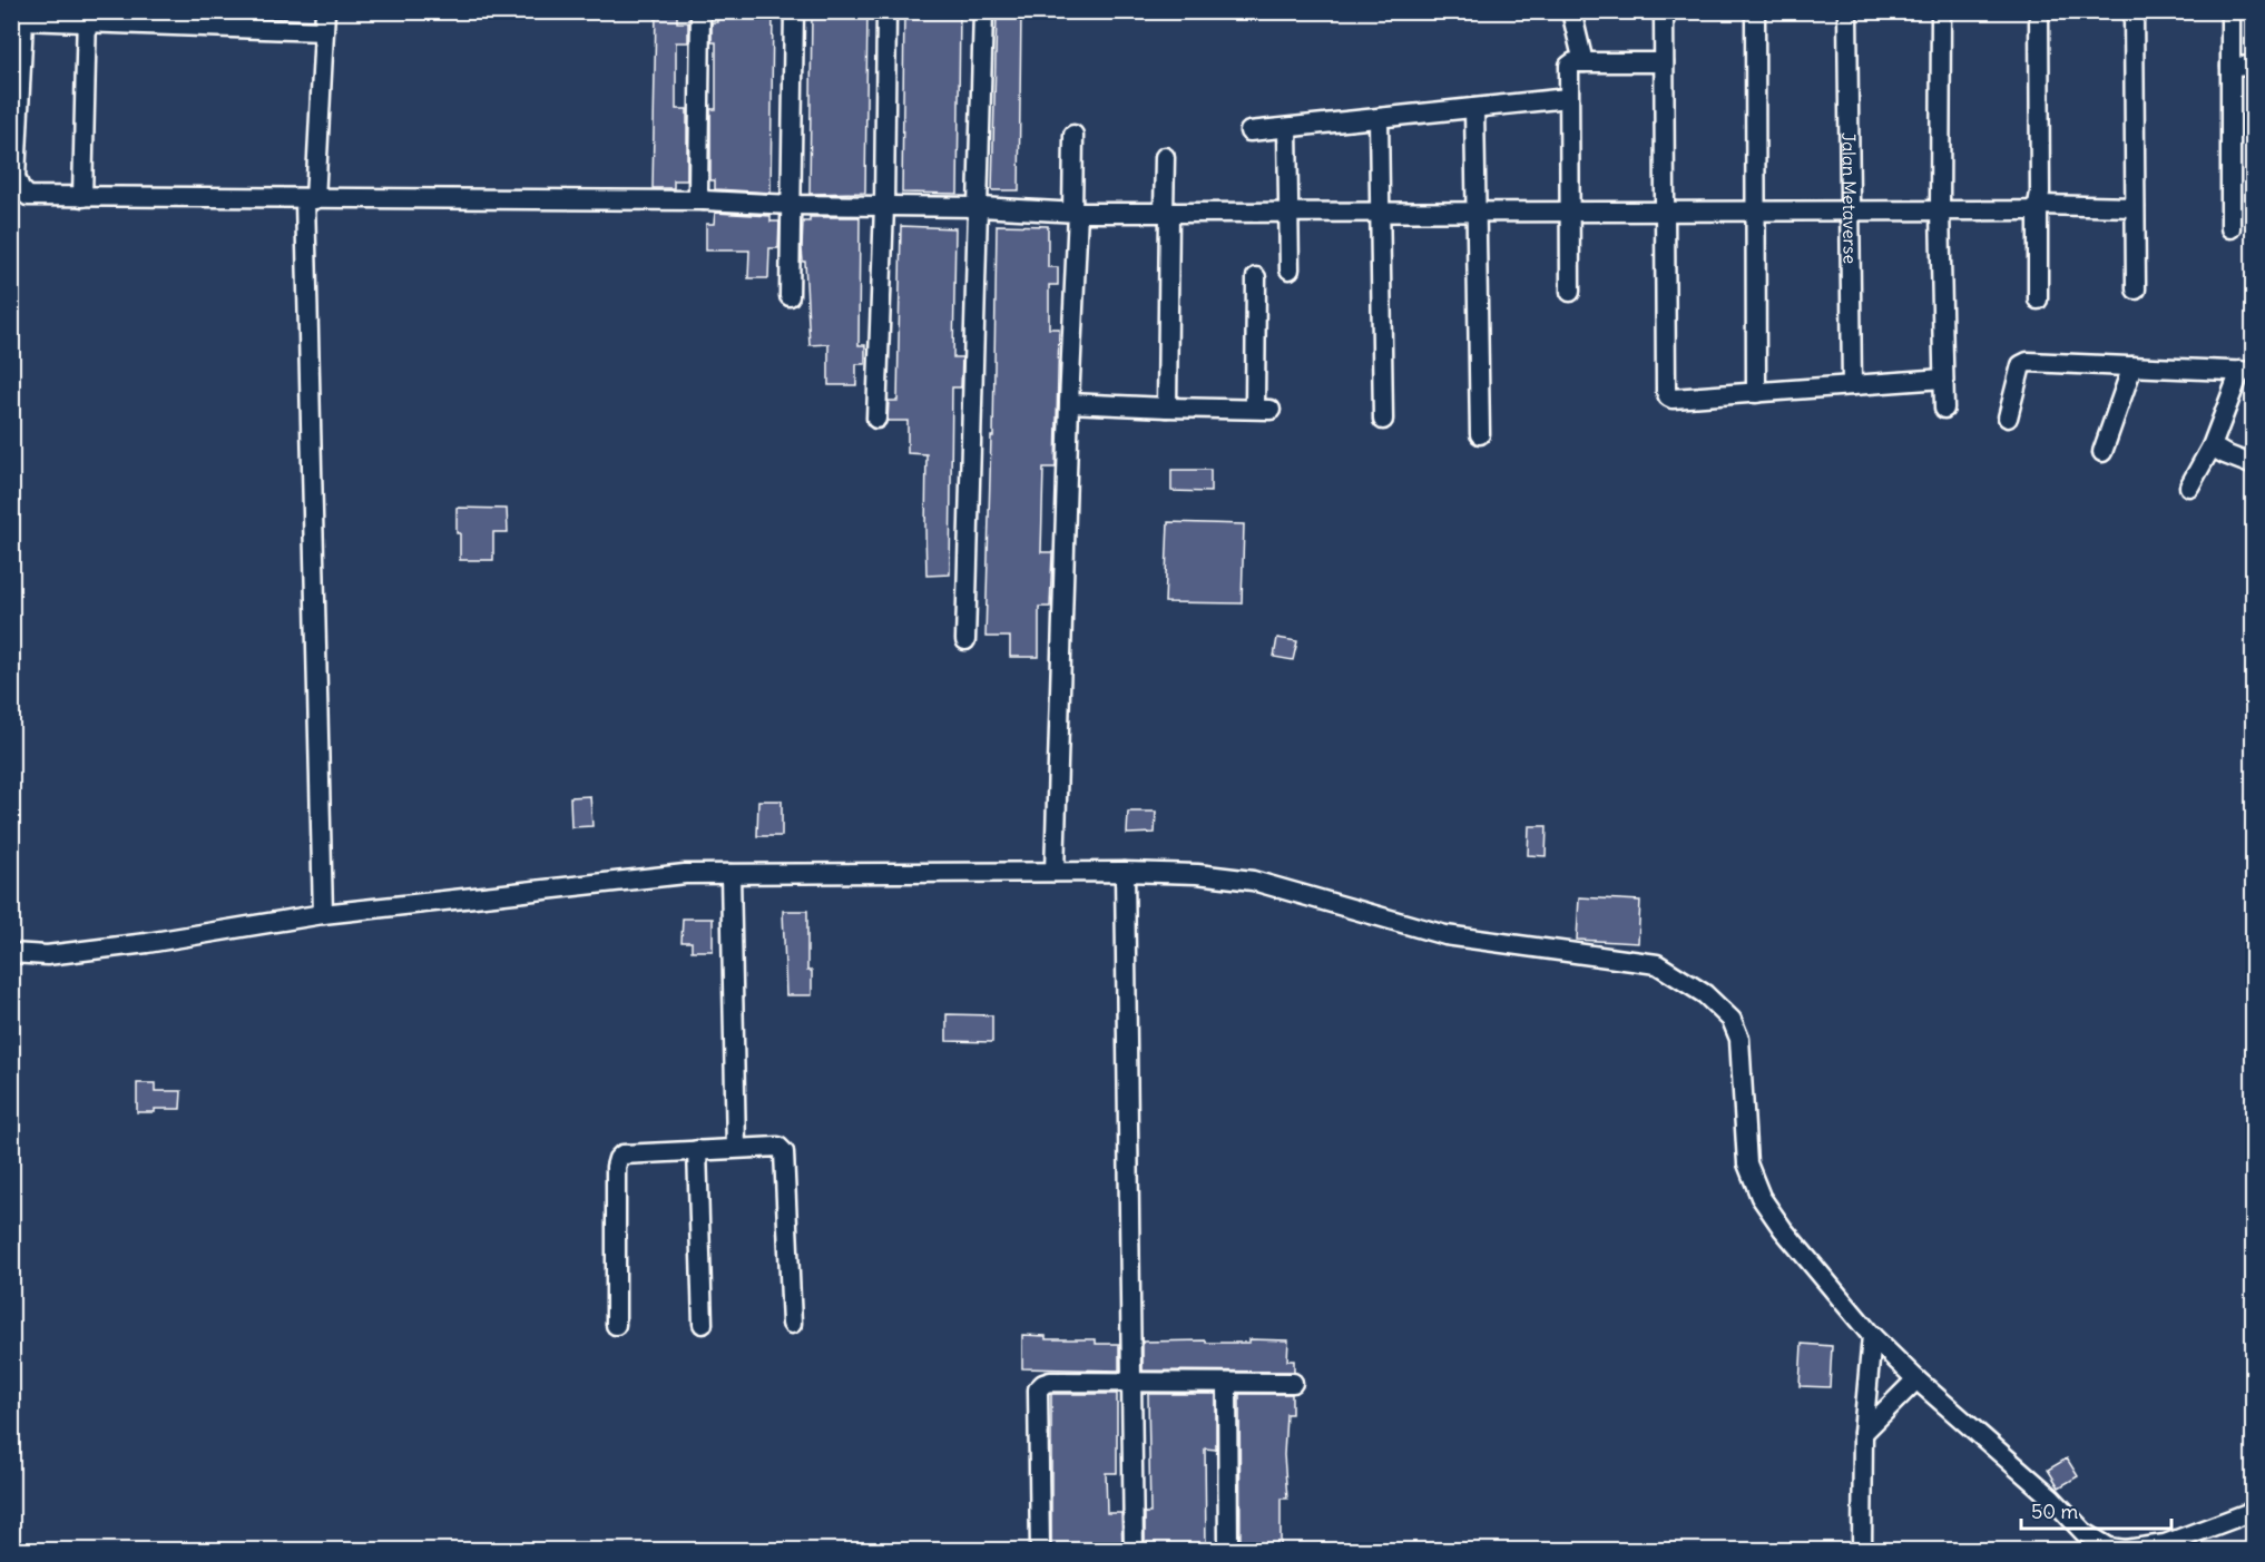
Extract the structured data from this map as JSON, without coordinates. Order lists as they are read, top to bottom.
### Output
{
  "streets": {
    "street": ["Jalan Metaverse"]
  },
  "scale_bar": "50 m"
}
